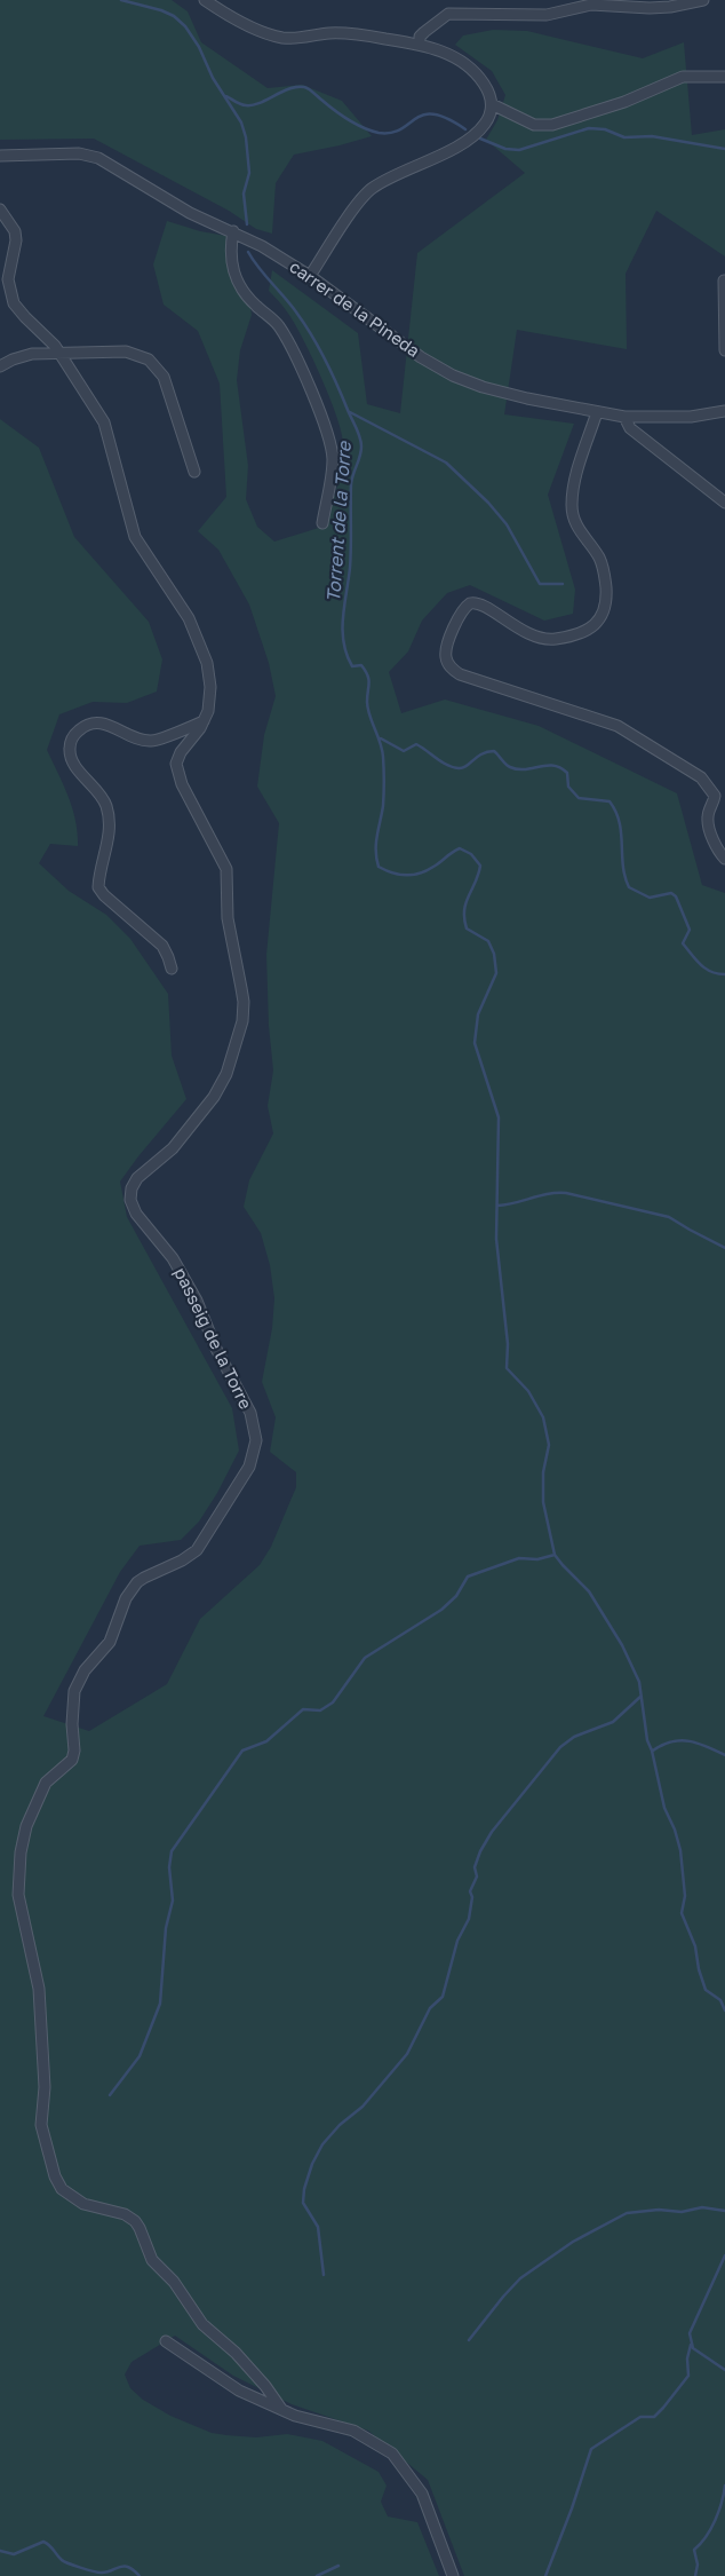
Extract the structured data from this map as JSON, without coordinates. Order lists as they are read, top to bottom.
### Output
{
  "streets": {
    "street": ["carrer de la Pineda", "passeig de la Torre"]
  },
  "water": ["Torrent de la Torre"]
}
